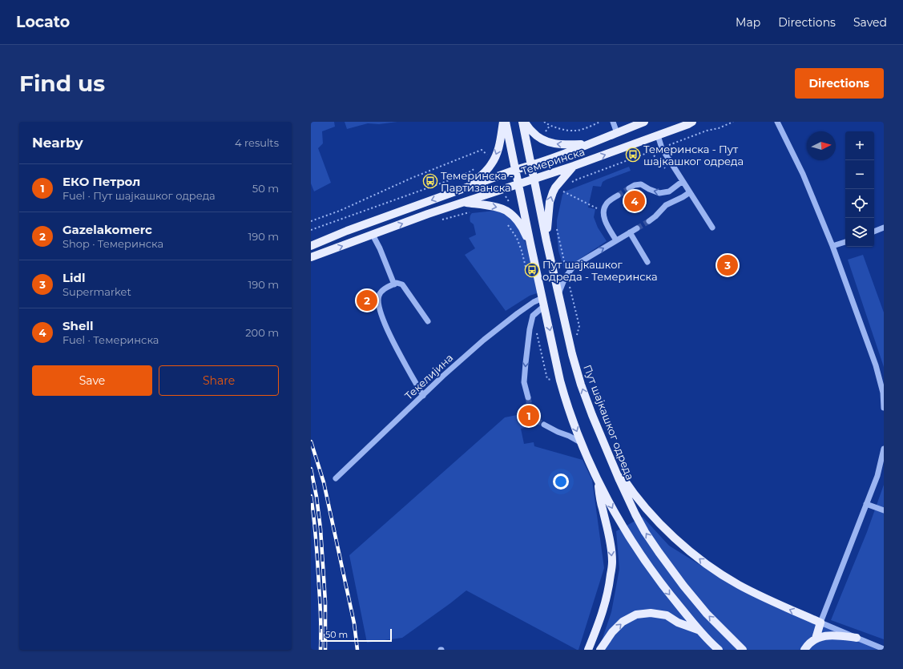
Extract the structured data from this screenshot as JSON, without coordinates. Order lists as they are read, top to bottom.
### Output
{
  "streets": {
    "main road": ["Темеринска", "Пут шајкашког одреда"],
    "street": ["Текелијина"]
  },
  "crossings": [
    ["Темеринска", "Пут шајкашког одреда"]
  ],
  "places": {
    "bus stop": ["Темеринска - Пут шајкашког одреда", "Темеринска - Партизанска", "Пут шајкашког одреда - Темеринска"]
  },
  "scale_bar": "50 m",
  "north": "right",
  "page": {
    "header": "Locato",
    "nav": ["Map", "Directions", "Saved"],
    "buttons": [
      "Directions",
      ["Save", "Share"]
    ],
    "title": "Find us",
    "heading": ["Nearby", "4 results"],
    "map_buttons": ["+", "−"],
    "list": [
      {
        "mark": "1",
        "name": "ЕКО Петрол",
        "note": "Fuel · Пут шајкашког одреда",
        "value": "50 m"
      },
      {
        "mark": "2",
        "name": "Gazelakomerc",
        "note": "Shop · Темеринска",
        "value": "190 m"
      },
      {
        "mark": "3",
        "name": "Lidl",
        "note": "Supermarket",
        "value": "190 m"
      },
      {
        "mark": "4",
        "name": "Shell",
        "note": "Fuel · Темеринска",
        "value": "200 m"
      }
    ],
    "pins": [
      "4",
      "3",
      "2",
      "1"
    ],
    "scale": "50 m"
  }
}
